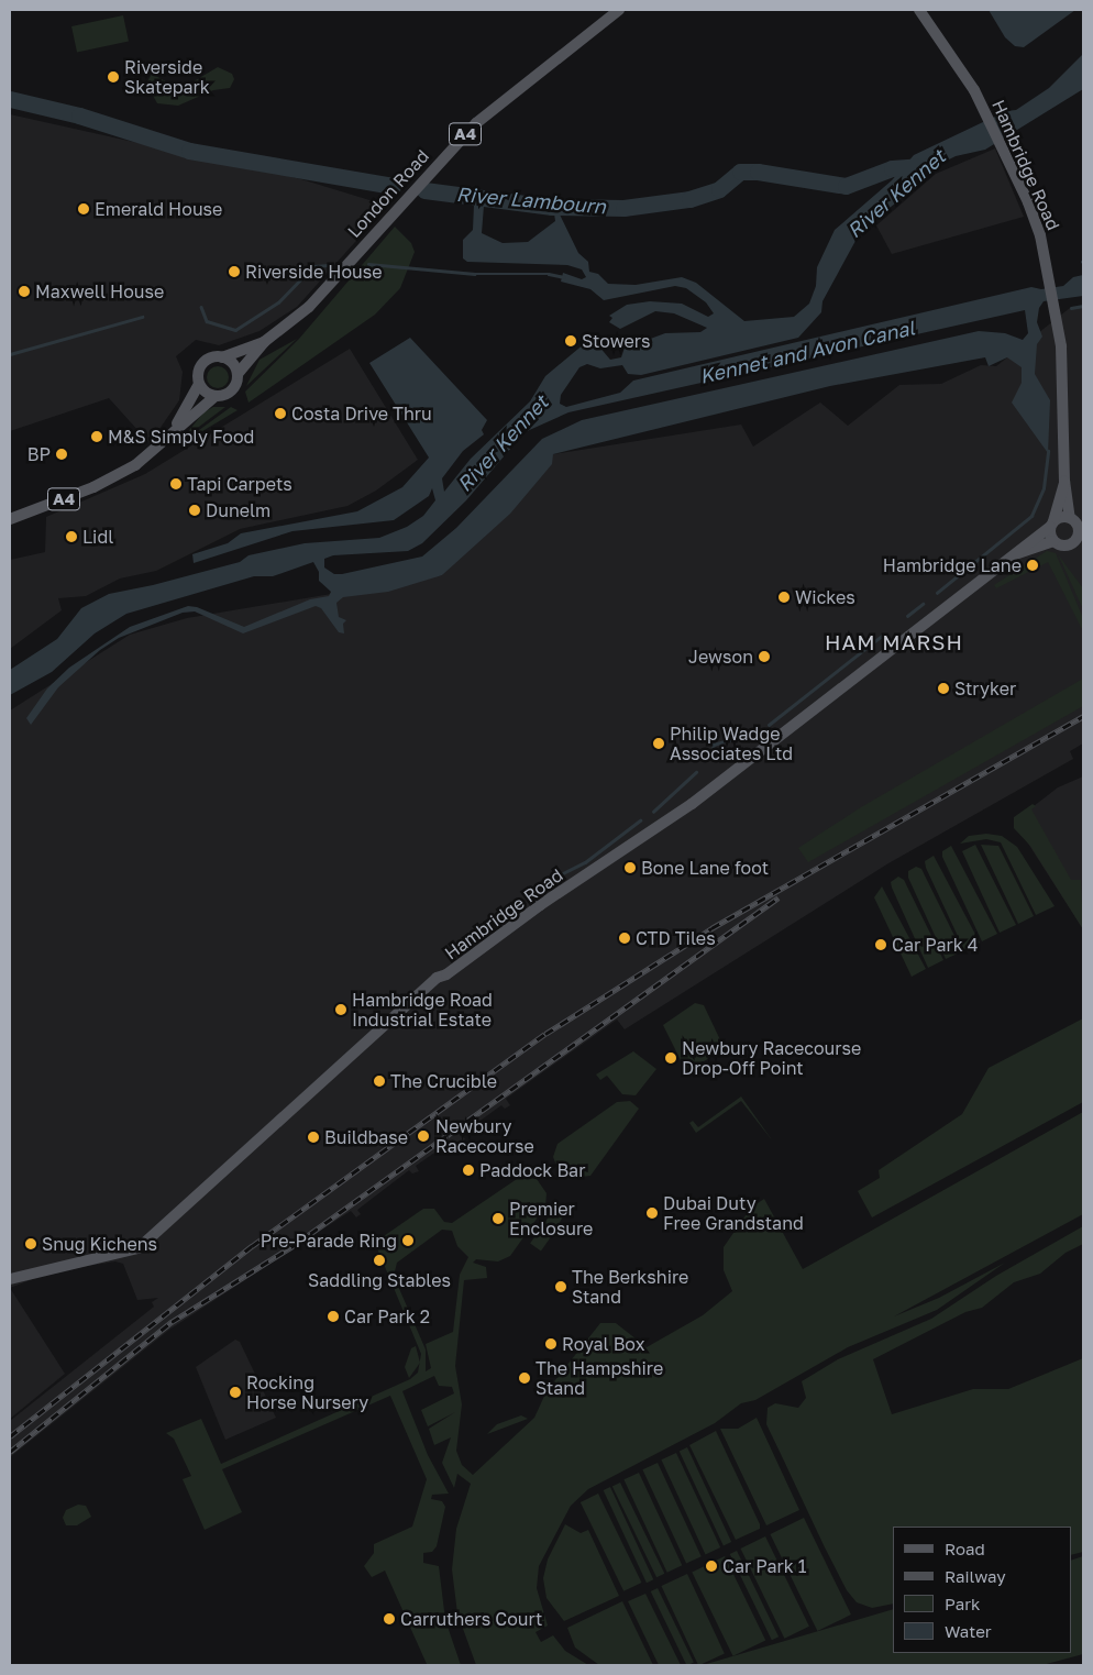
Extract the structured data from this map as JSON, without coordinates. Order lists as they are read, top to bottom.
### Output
{
  "streets": {
    "main road": ["A4", "Hambridge Road", "London Road"]
  },
  "crossings": [
    ["A4", "London Road"]
  ],
  "districts": ["HAM MARSH"],
  "water": ["River Kennet", "River Lambourn", "Kennet and Avon Canal"],
  "places": [
    "Riverside Skatepark",
    "Emerald House",
    "Riverside House",
    "Maxwell House",
    "Stowers",
    "Costa Drive Thru",
    "M&S Simply Food",
    "BP",
    "Tapi Carpets",
    "Dunelm",
    "Lidl",
    "Hambridge Lane",
    "Wickes",
    "Jewson",
    "Stryker",
    "Philip Wadge Associates Ltd",
    "Bone Lane foot",
    "CTD Tiles",
    "Car Park 4",
    "Hambridge Road Industrial Estate",
    "Newbury Racecourse Drop-Off Point",
    "The Crucible",
    "Newbury Racecourse",
    "Buildbase",
    "Paddock Bar",
    "Dubai Duty Free Grandstand",
    "Premier Enclosure",
    "Pre-Parade Ring",
    "Snug Kichens",
    "Saddling Stables",
    "The Berkshire Stand",
    "Car Park 2",
    "Royal Box",
    "The Hampshire Stand",
    "Rocking Horse Nursery",
    "Car Park 1",
    "Carruthers Court"
  ],
  "legend": [
    "Road",
    "Railway",
    "Park",
    "Water"
  ]
}
